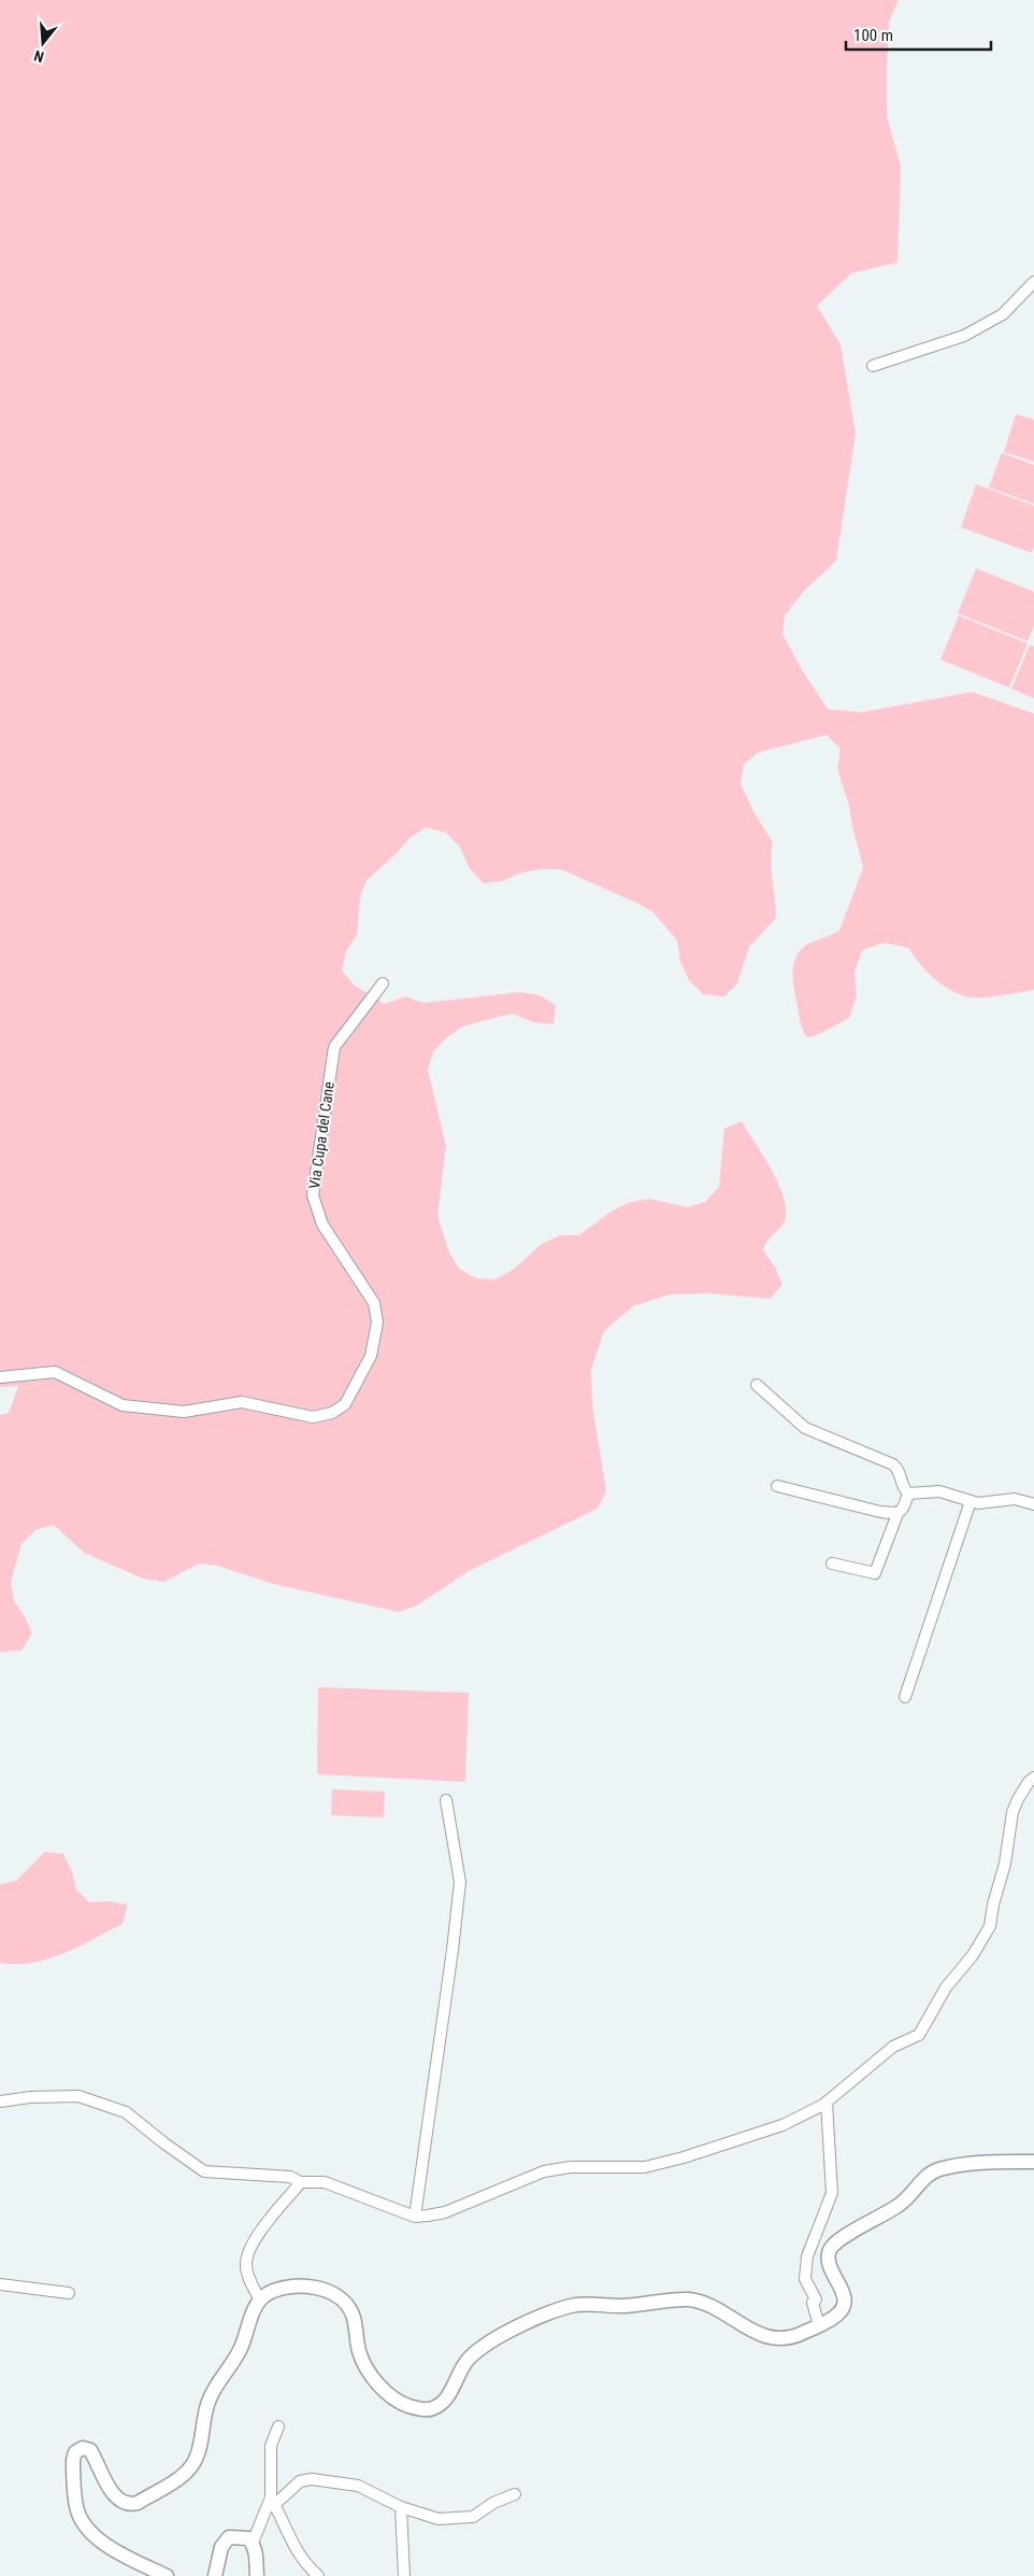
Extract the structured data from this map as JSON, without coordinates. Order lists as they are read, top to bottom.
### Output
{
  "streets": {
    "street": ["Via Cupa del Cane"]
  },
  "scale_bar": "100 m",
  "north": "bottom"
}
